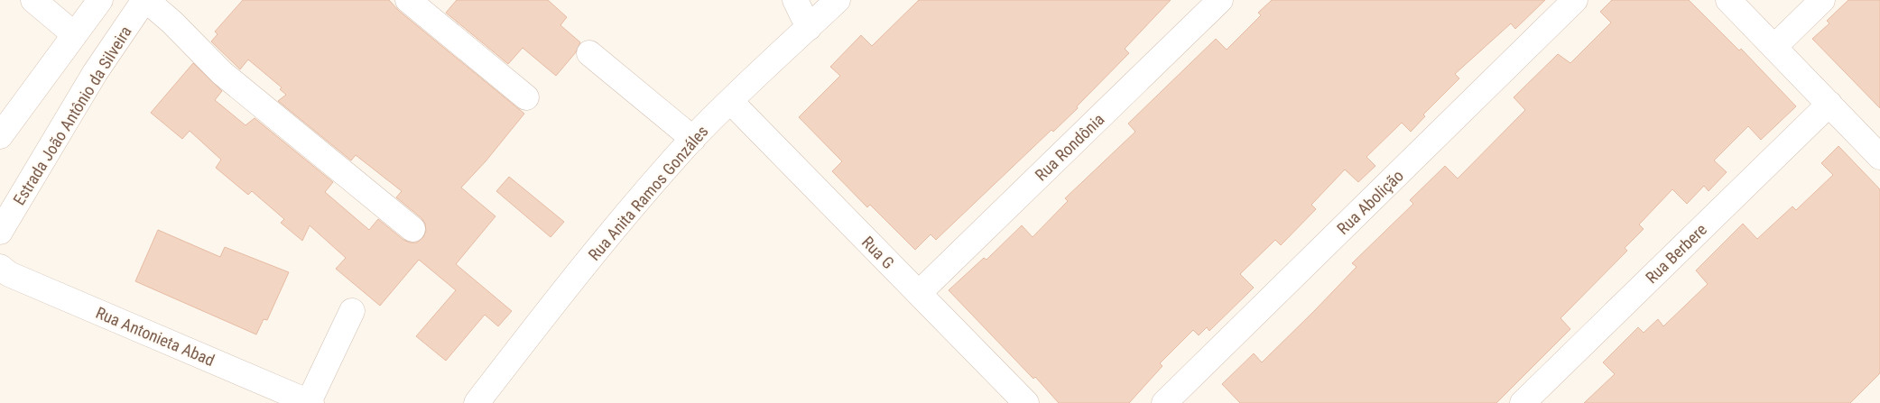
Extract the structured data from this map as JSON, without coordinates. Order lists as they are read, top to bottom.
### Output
{
  "streets": {
    "street": [
      "Estrada João Antônio da Silveira",
      "Rua Rondônia",
      "Rua Anita Ramos Gonzáles",
      "Rua Abolição",
      "Rua G",
      "Rua Berbere",
      "Rua Antonieta Abad"
    ]
  },
  "crossings": [
    ["Rua Rondônia", "Rua G"],
    ["Rua Anita Ramos Gonzáles", "Rua G"]
  ]
}
